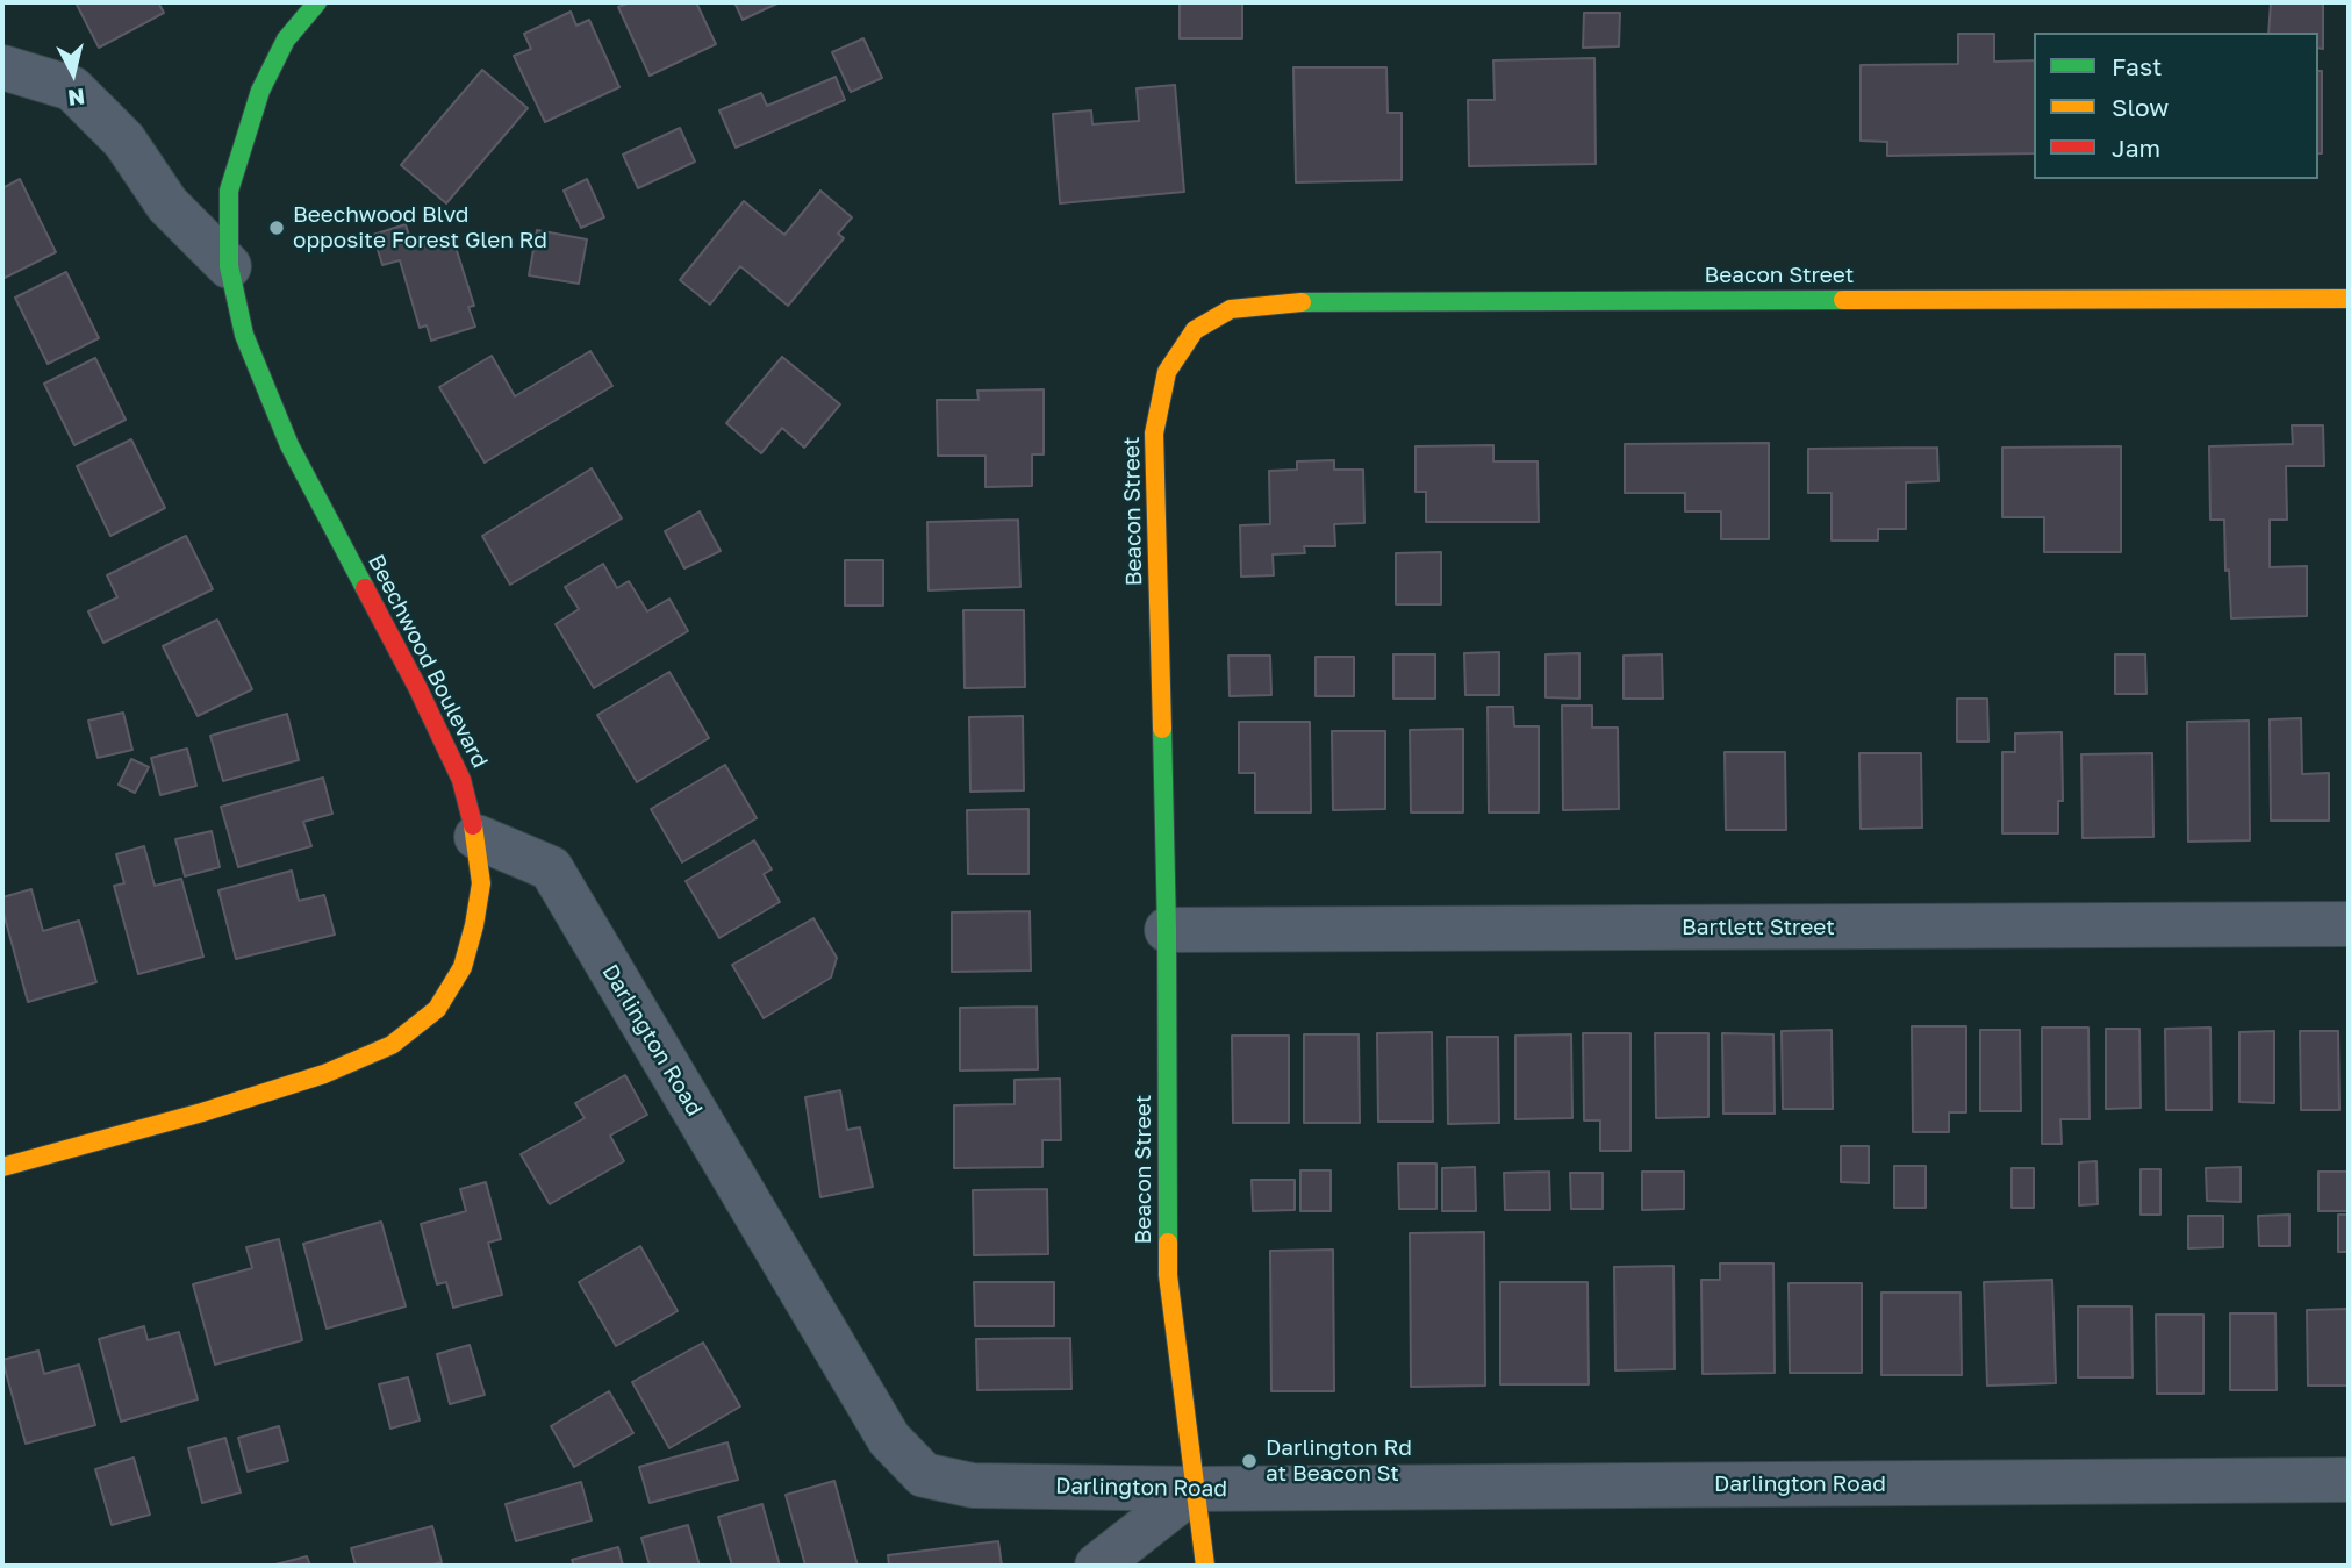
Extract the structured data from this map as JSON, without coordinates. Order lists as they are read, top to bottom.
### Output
{
  "streets": {
    "main road": ["Beacon Street", "Beechwood Boulevard"],
    "street": ["Bartlett Street", "Darlington Road"]
  },
  "crossings": [
    ["Beacon Street", "Bartlett Street"],
    ["Beacon Street", "Darlington Road"],
    ["Beechwood Boulevard", "Darlington Road"]
  ],
  "places": ["Beechwood Blvd opposite Forest Glen Rd", "Darlington Rd at Beacon St"],
  "legend": ["Fast", "Slow", "Jam"],
  "north": "bottom"
}
